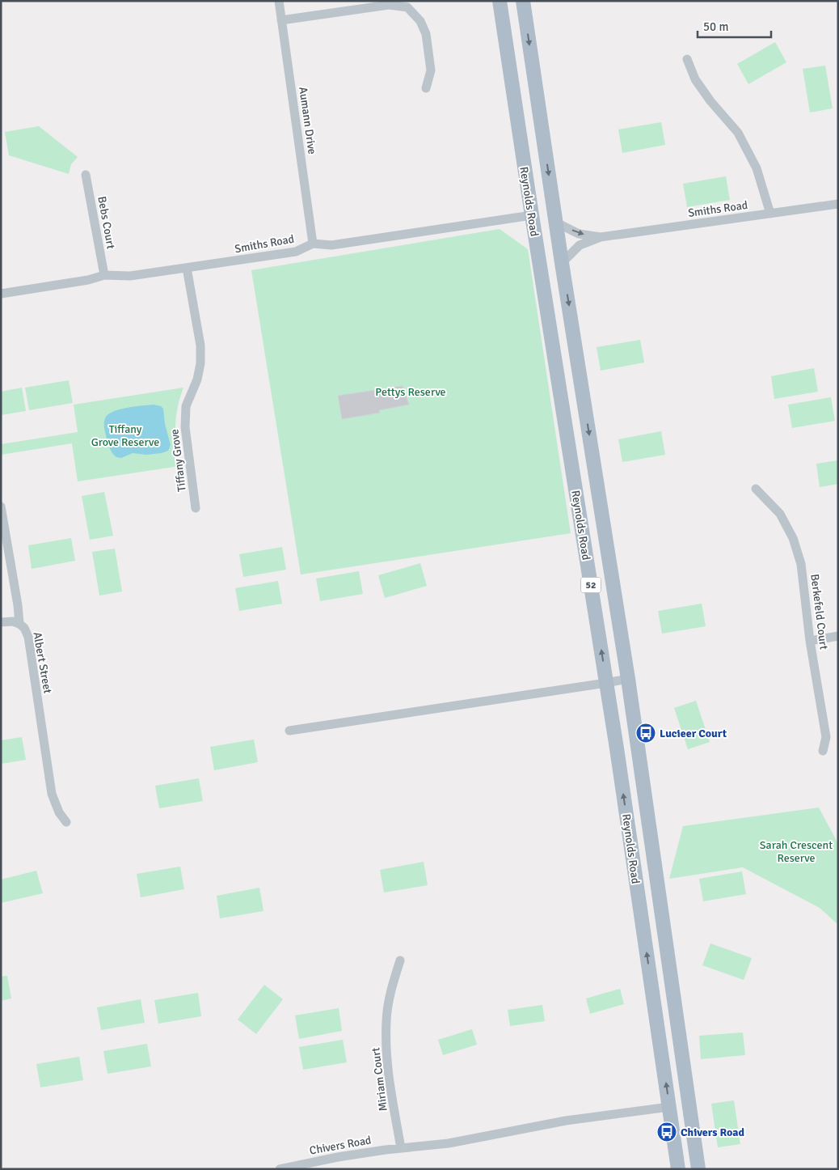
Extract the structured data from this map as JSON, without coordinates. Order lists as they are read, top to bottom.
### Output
{
  "streets": {
    "main road": ["Reynolds Road", "52"],
    "street": [
      "Aumann Drive",
      "Smiths Road",
      "Bebs Court",
      "Tiffany Grove",
      "Berkefeld Court",
      "Albert Street",
      "Miriam Court",
      "Chivers Road"
    ]
  },
  "crossings": [
    ["Aumann Drive", "Smiths Road"],
    ["Reynolds Road", "Smiths Road"],
    ["Reynolds Road", "Chivers Road"],
    ["Smiths Road", "Bebs Court"],
    ["Smiths Road", "Tiffany Grove"],
    ["Miriam Court", "Chivers Road"]
  ],
  "parks": ["Pettys Reserve", "Tiffany Grove Reserve", "Sarah Crescent Reserve"],
  "places": {
    "bus stop": ["Lucieer Court", "Chivers Road"]
  },
  "scale_bar": "50 m"
}
